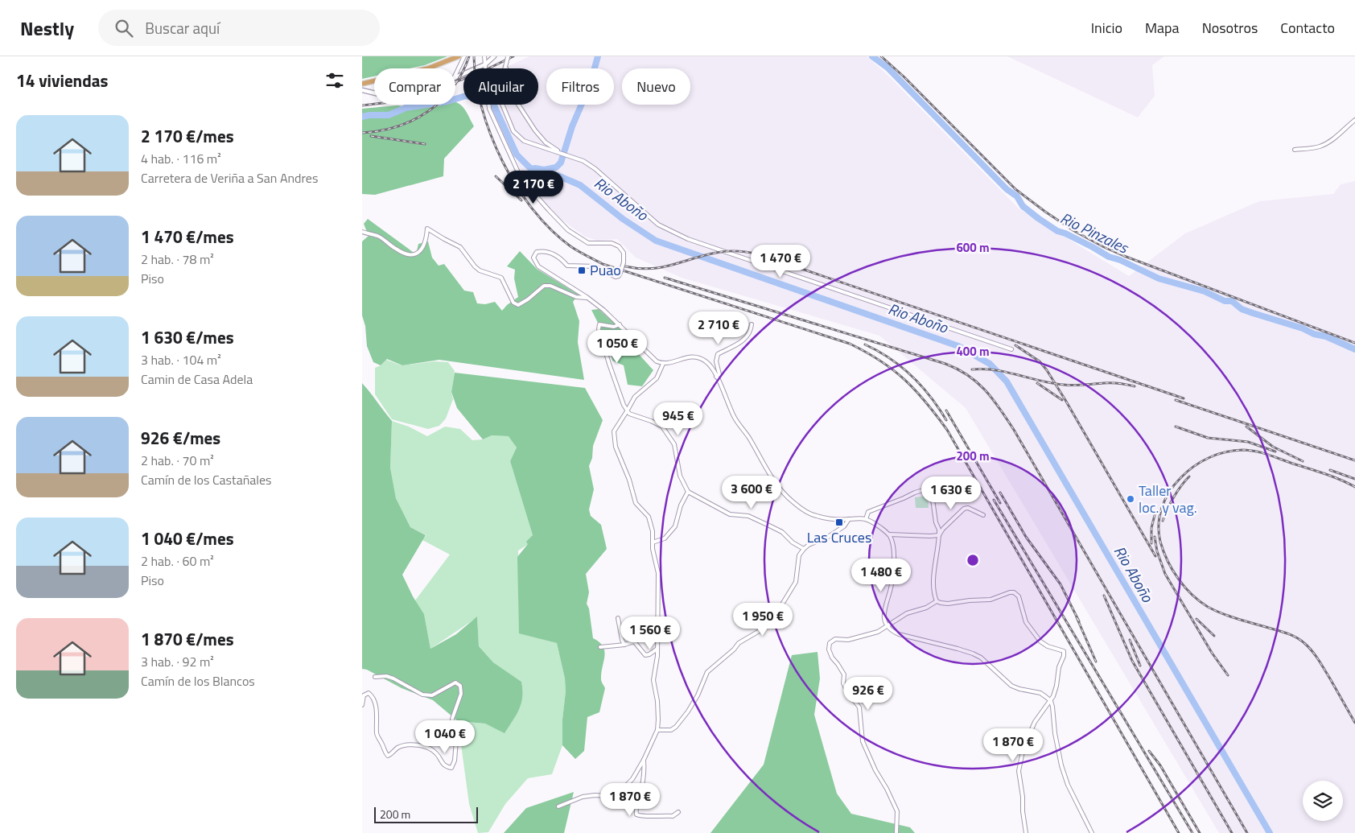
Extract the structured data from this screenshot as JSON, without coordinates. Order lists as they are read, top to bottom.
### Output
{
  "water": ["Rio Aboño", "Rio Pinzales"],
  "places": {
    "transit": ["Puao", "Las Cruces"],
    "other": ["Taller loc. y vag."]
  },
  "scale_bar": "200 m",
  "page": {
    "header": "Nestly",
    "search": "Buscar aquí",
    "nav": [
      "Inicio",
      "Mapa",
      "Nosotros",
      "Contacto"
    ],
    "heading": "14 viviendas",
    "chip": [
      "Comprar",
      "Alquilar",
      "Filtros",
      "Nuevo"
    ],
    "list": [
      {
        "name": "2 170 €/mes",
        "note": "4 hab. · 116 m² · Carretera de Veriña a San Andres"
      },
      {
        "name": "1 470 €/mes",
        "note": "2 hab. · 78 m² · Piso"
      },
      {
        "name": "1 630 €/mes",
        "note": "3 hab. · 104 m² · Camin de Casa Adela"
      },
      {
        "name": "926 €/mes",
        "note": "2 hab. · 70 m² · Camín de los Castañales"
      },
      {
        "name": "1 040 €/mes",
        "note": "2 hab. · 60 m² · Piso"
      },
      {
        "name": "1 870 €/mes",
        "note": "3 hab. · 92 m² · Camín de los Blancos"
      }
    ],
    "price": [
      "2 170 €",
      "1 470 €",
      "2 710 €",
      "1 050 €",
      "945 €",
      "3 600 €",
      "1 630 €",
      "1 480 €",
      "1 950 €",
      "1 560 €",
      "926 €",
      "1 040 €",
      "1 870 €",
      "1 870 €"
    ],
    "scale": "200 m"
  },
  "rings": ["600 m", "400 m", "200 m"]
}
